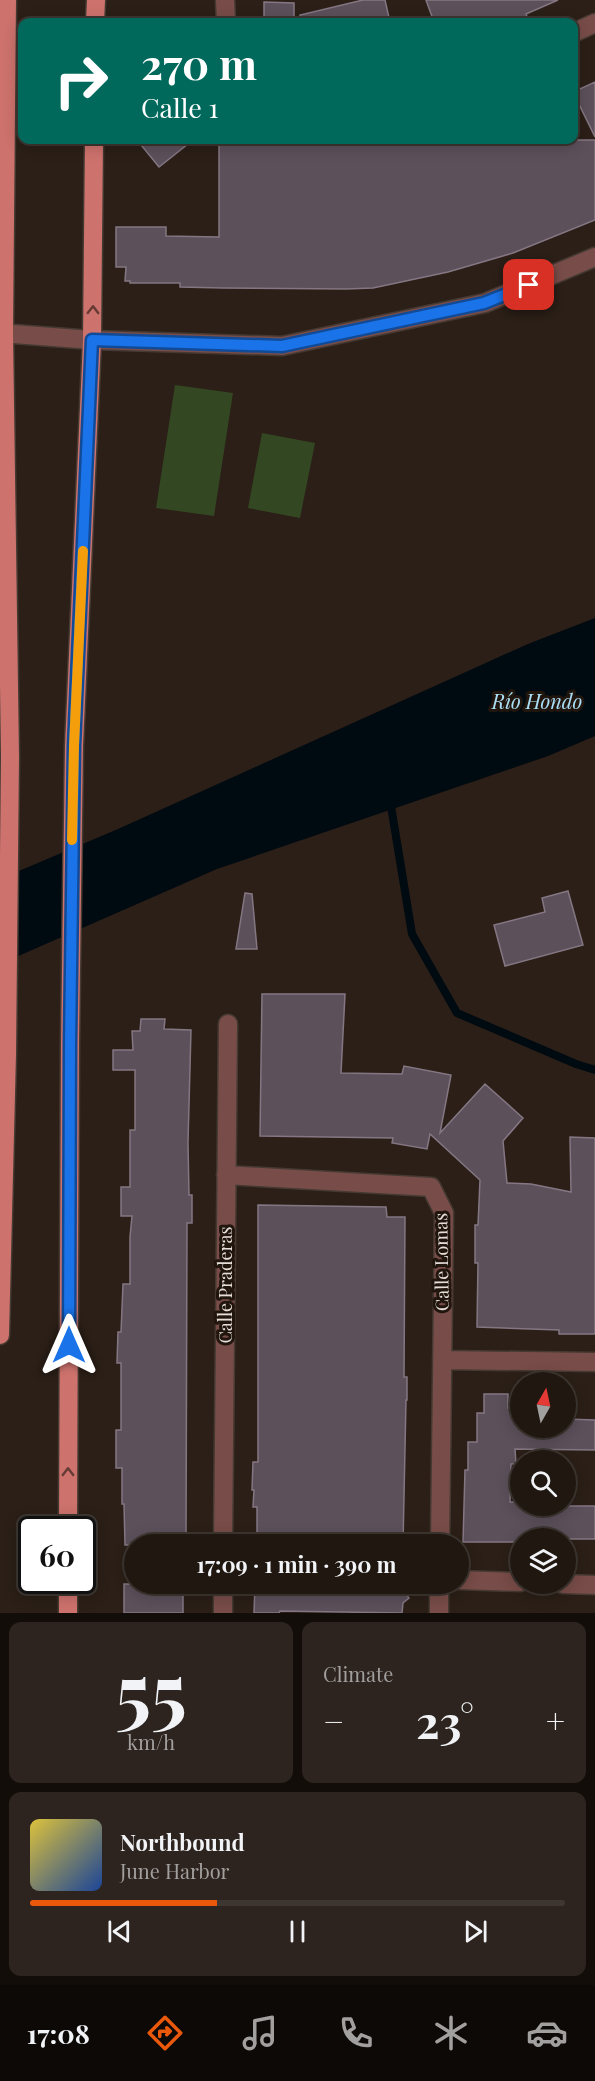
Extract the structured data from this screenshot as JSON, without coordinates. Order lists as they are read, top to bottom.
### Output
{
  "streets": {
    "street": ["Calle Lomas", "Calle Praderas"]
  },
  "crossings": [
    ["Calle Lomas", "Calle Praderas"]
  ],
  "water": ["Río Hondo"],
  "north": "top",
  "page": {
    "turn": ["270 m", "Calle 1"],
    "limit": "60",
    "trip": "17:09 · 1 min · 390 m",
    "tile": [
      ["55", "km/h"],
      "Climate"
    ],
    "heat": ["−", "23°", "+"],
    "song": ["Northbound", "June Harbor"],
    "tabs": "17:08"
  }
}
